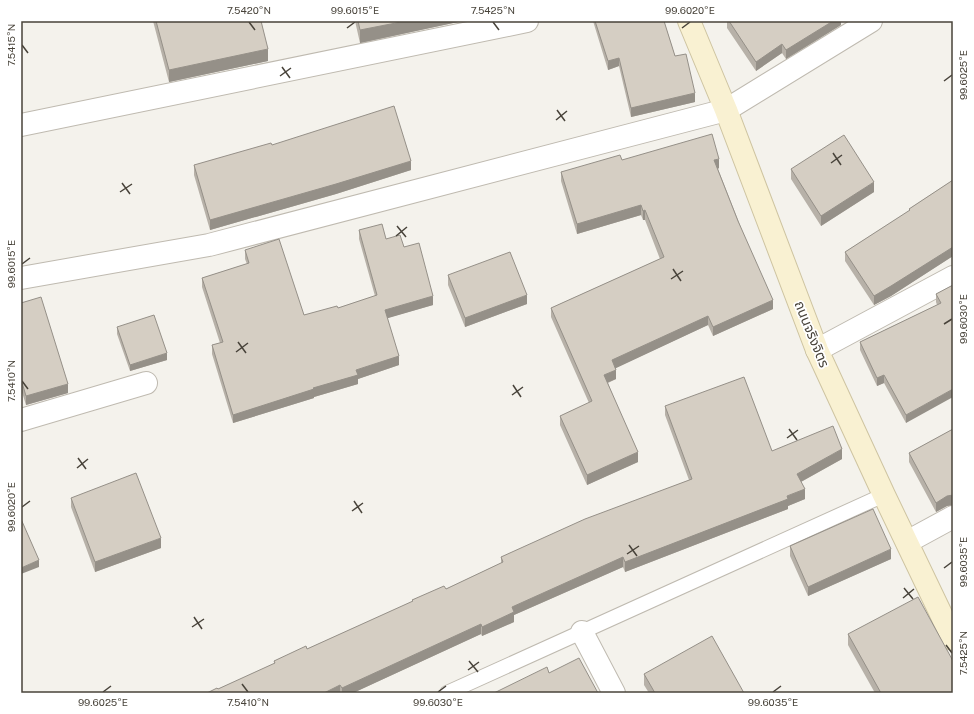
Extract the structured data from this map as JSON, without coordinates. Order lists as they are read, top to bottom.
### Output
{
  "streets": {
    "street": ["ถนนจริงจิตร"]
  },
  "coordinates": [
    "7.5420°N",
    "99.6015°E",
    "7.5425°N",
    "99.6020°E",
    "7.5415°N",
    "99.6025°E",
    "99.6030°E",
    "7.5410°N",
    "99.6035°E"
  ]
}
